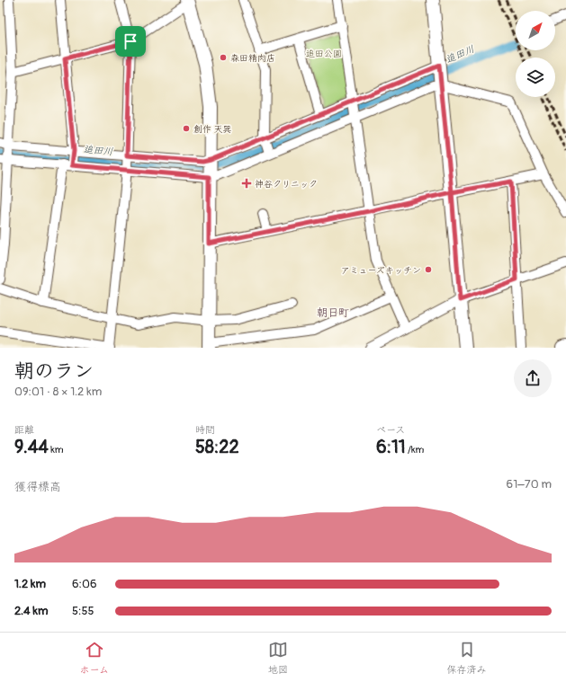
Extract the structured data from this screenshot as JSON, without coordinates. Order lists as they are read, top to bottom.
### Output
{
  "districts": ["朝日町"],
  "water": ["追田川"],
  "parks": ["追田公園"],
  "places": {
    "other": ["森田精肉店", "創作 天巽", "アミューズキッチン"],
    "health": ["神谷クリニック"]
  },
  "north": "top right",
  "page": {
    "heading": ["朝のラン", "09:01 · 8 × 1.2 km"],
    "stats": [
      ["距離", "9.44 km"],
      ["時間", "58:22"],
      ["ペース", "6:11 /km"]
    ],
    "chart": ["獲得標高", "61–70 m"],
    "list": [
      {
        "name": "1.2 km",
        "note": "6:06"
      },
      {
        "name": "2.4 km",
        "note": "5:55"
      }
    ],
    "tabs": ["ホーム", "地図", "保存済み"]
  }
}
